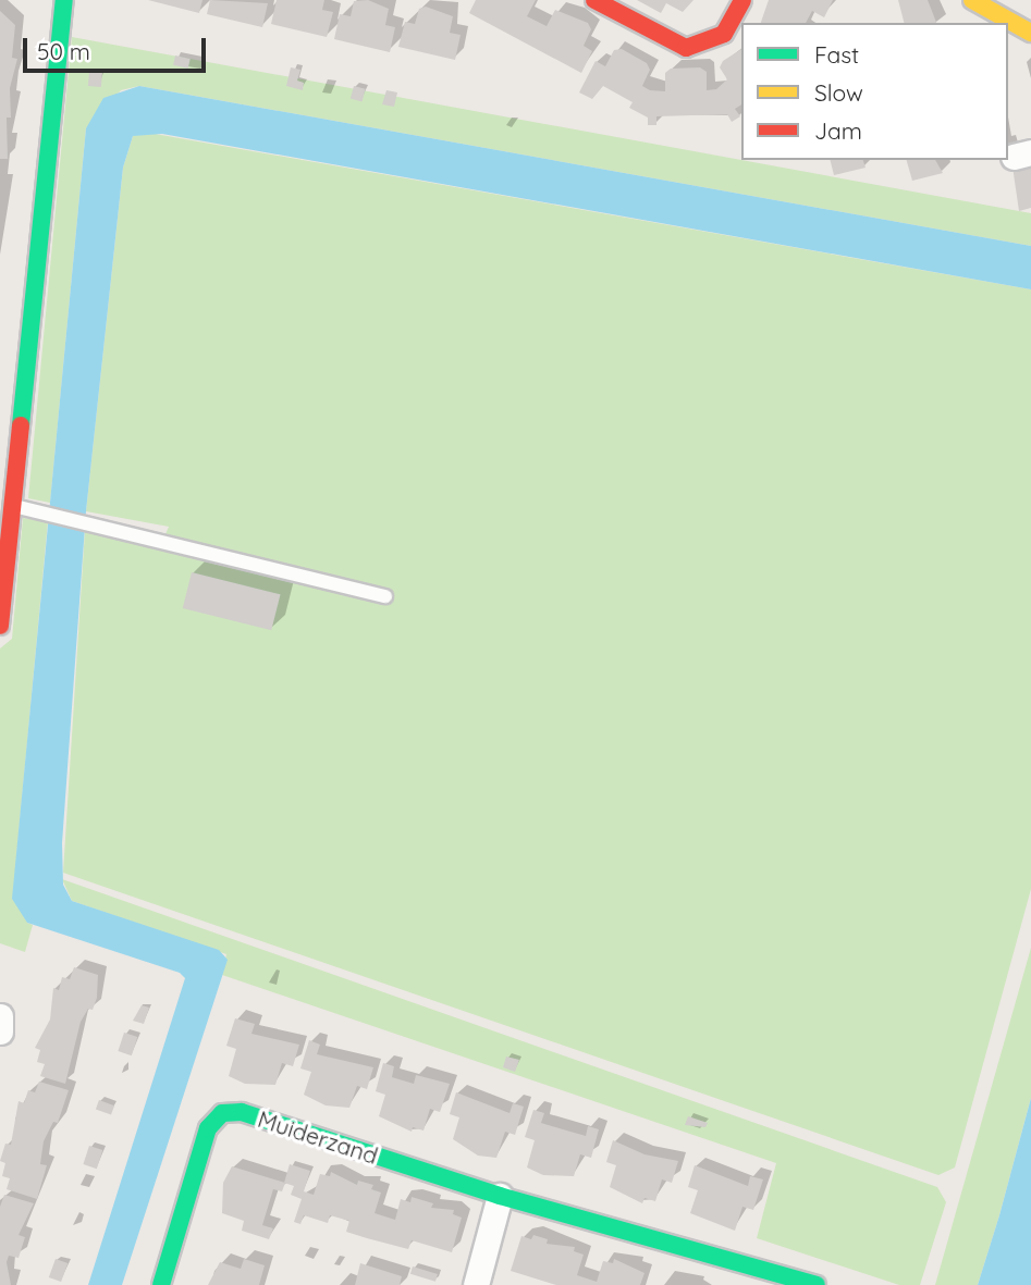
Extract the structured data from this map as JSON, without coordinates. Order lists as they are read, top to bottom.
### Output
{
  "streets": {
    "street": ["Muiderzand"]
  },
  "legend": ["Fast", "Slow", "Jam"],
  "scale_bar": "50 m"
}
